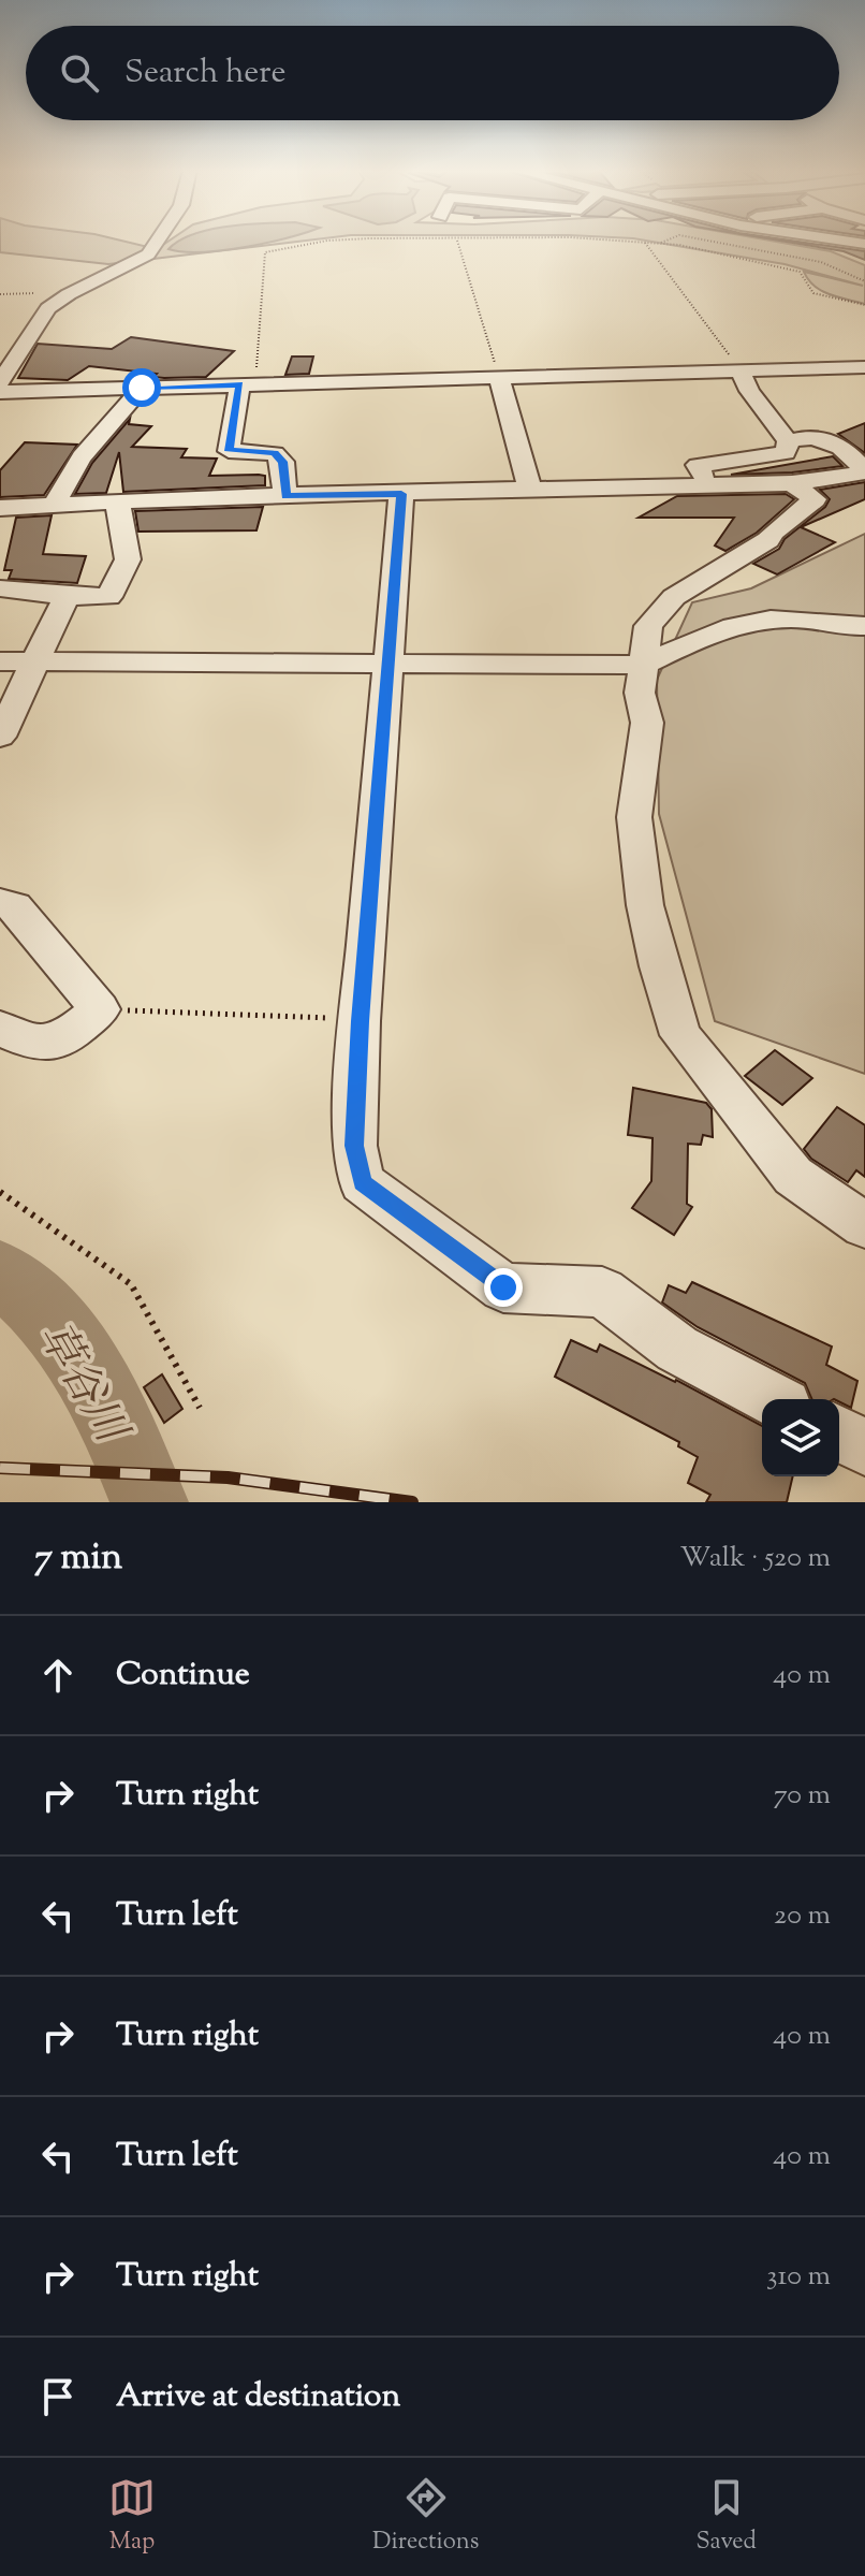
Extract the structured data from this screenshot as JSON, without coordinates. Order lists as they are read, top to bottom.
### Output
{
  "water": ["草谷川"],
  "page": {
    "search": "Search here",
    "heading": ["7 min", "Walk · 520 m"],
    "list": [
      ["Continue", "40 m"],
      ["Turn right", "70 m"],
      ["Turn left", "20 m"],
      ["Turn right", "40 m"],
      ["Turn left", "40 m"],
      ["Turn right", "310 m"],
      "Arrive at destination"
    ],
    "nav": ["Map", "Directions", "Saved"]
  }
}
